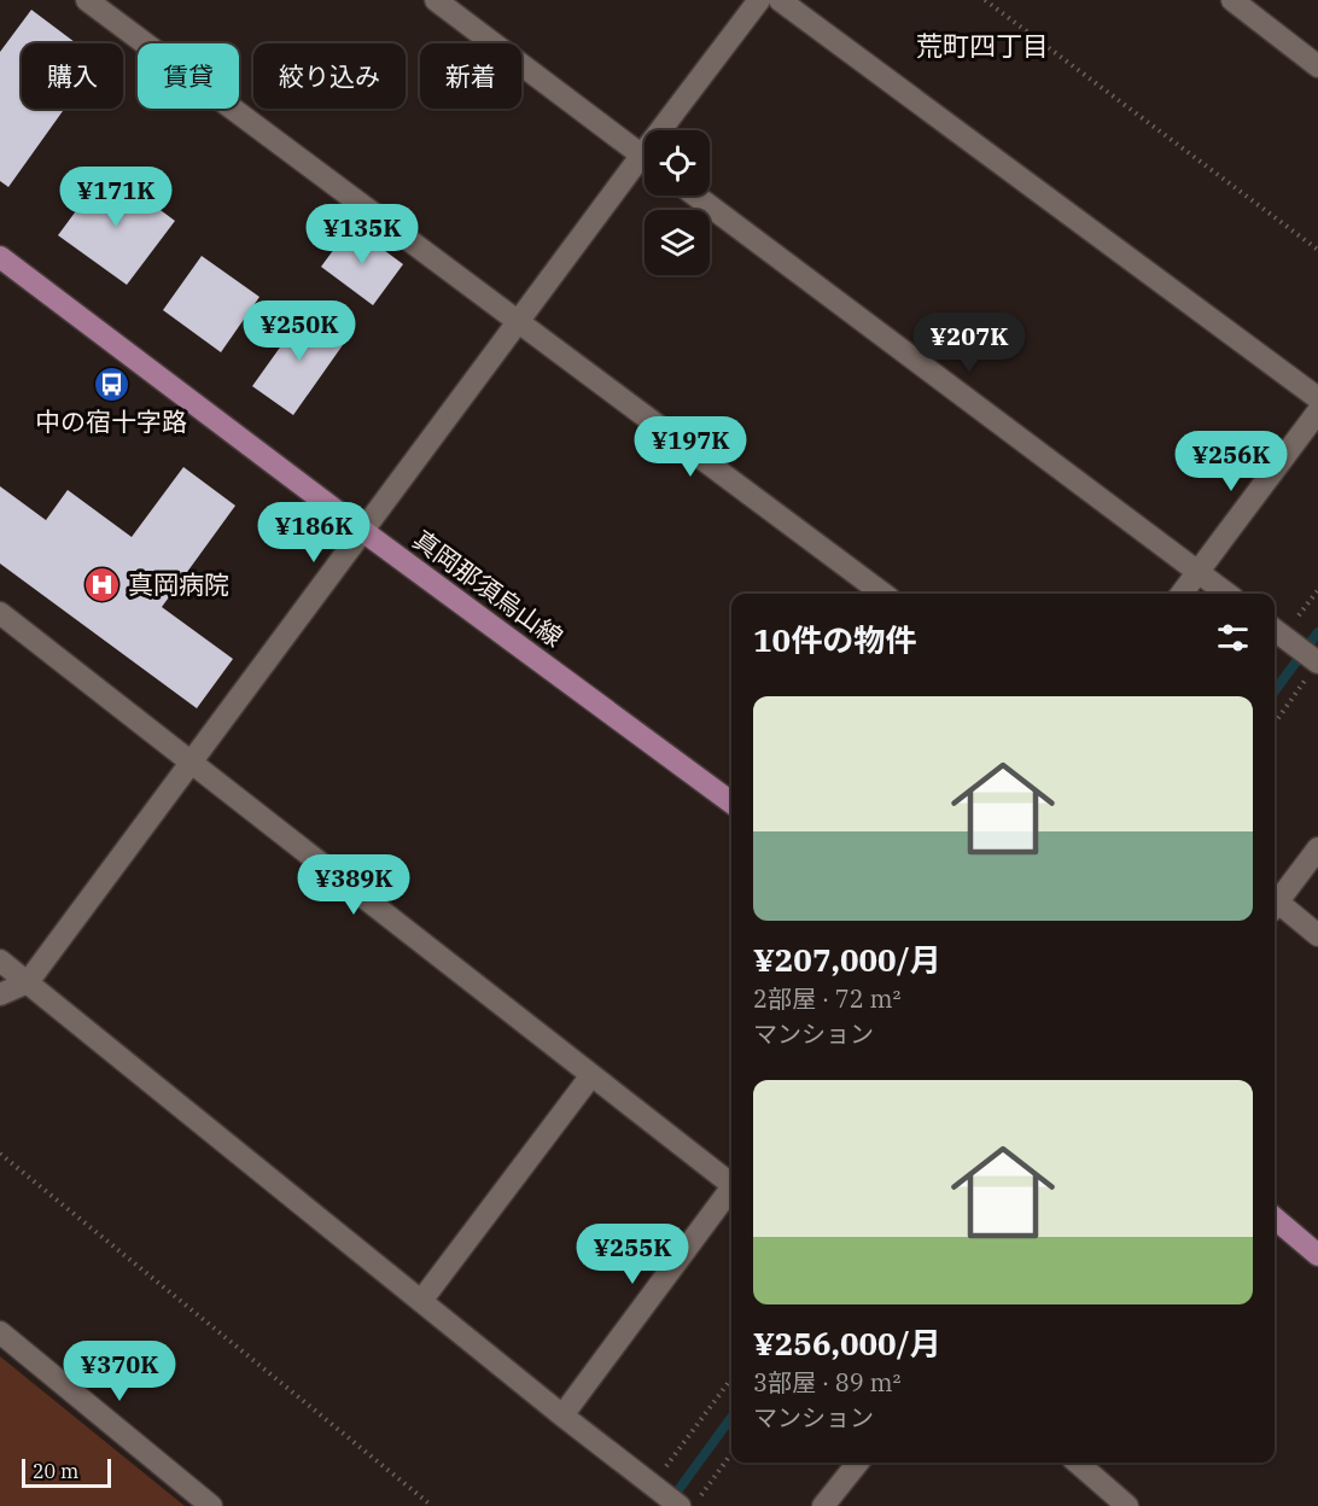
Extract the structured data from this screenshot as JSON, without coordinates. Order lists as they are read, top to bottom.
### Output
{
  "streets": {
    "main road": ["真岡那須烏山線"]
  },
  "districts": ["荒町四丁目"],
  "places": {
    "bus stop": ["中の宿十字路"],
    "hospital": ["真岡病院"]
  },
  "scale_bar": "20 m",
  "page": {
    "chip": [
      "購入",
      "賃貸",
      "絞り込み",
      "新着"
    ],
    "price": [
      "¥171K",
      "¥135K",
      "¥250K",
      "¥207K",
      "¥197K",
      "¥256K",
      "¥186K",
      "¥389K",
      "¥255K",
      "¥370K"
    ],
    "heading": "10件の物件",
    "list": [
      {
        "name": "¥207,000/月",
        "note": "2部屋 · 72 m² · マンション"
      },
      {
        "name": "¥256,000/月",
        "note": "3部屋 · 89 m² · マンション"
      }
    ],
    "scale": "20 m"
  }
}
